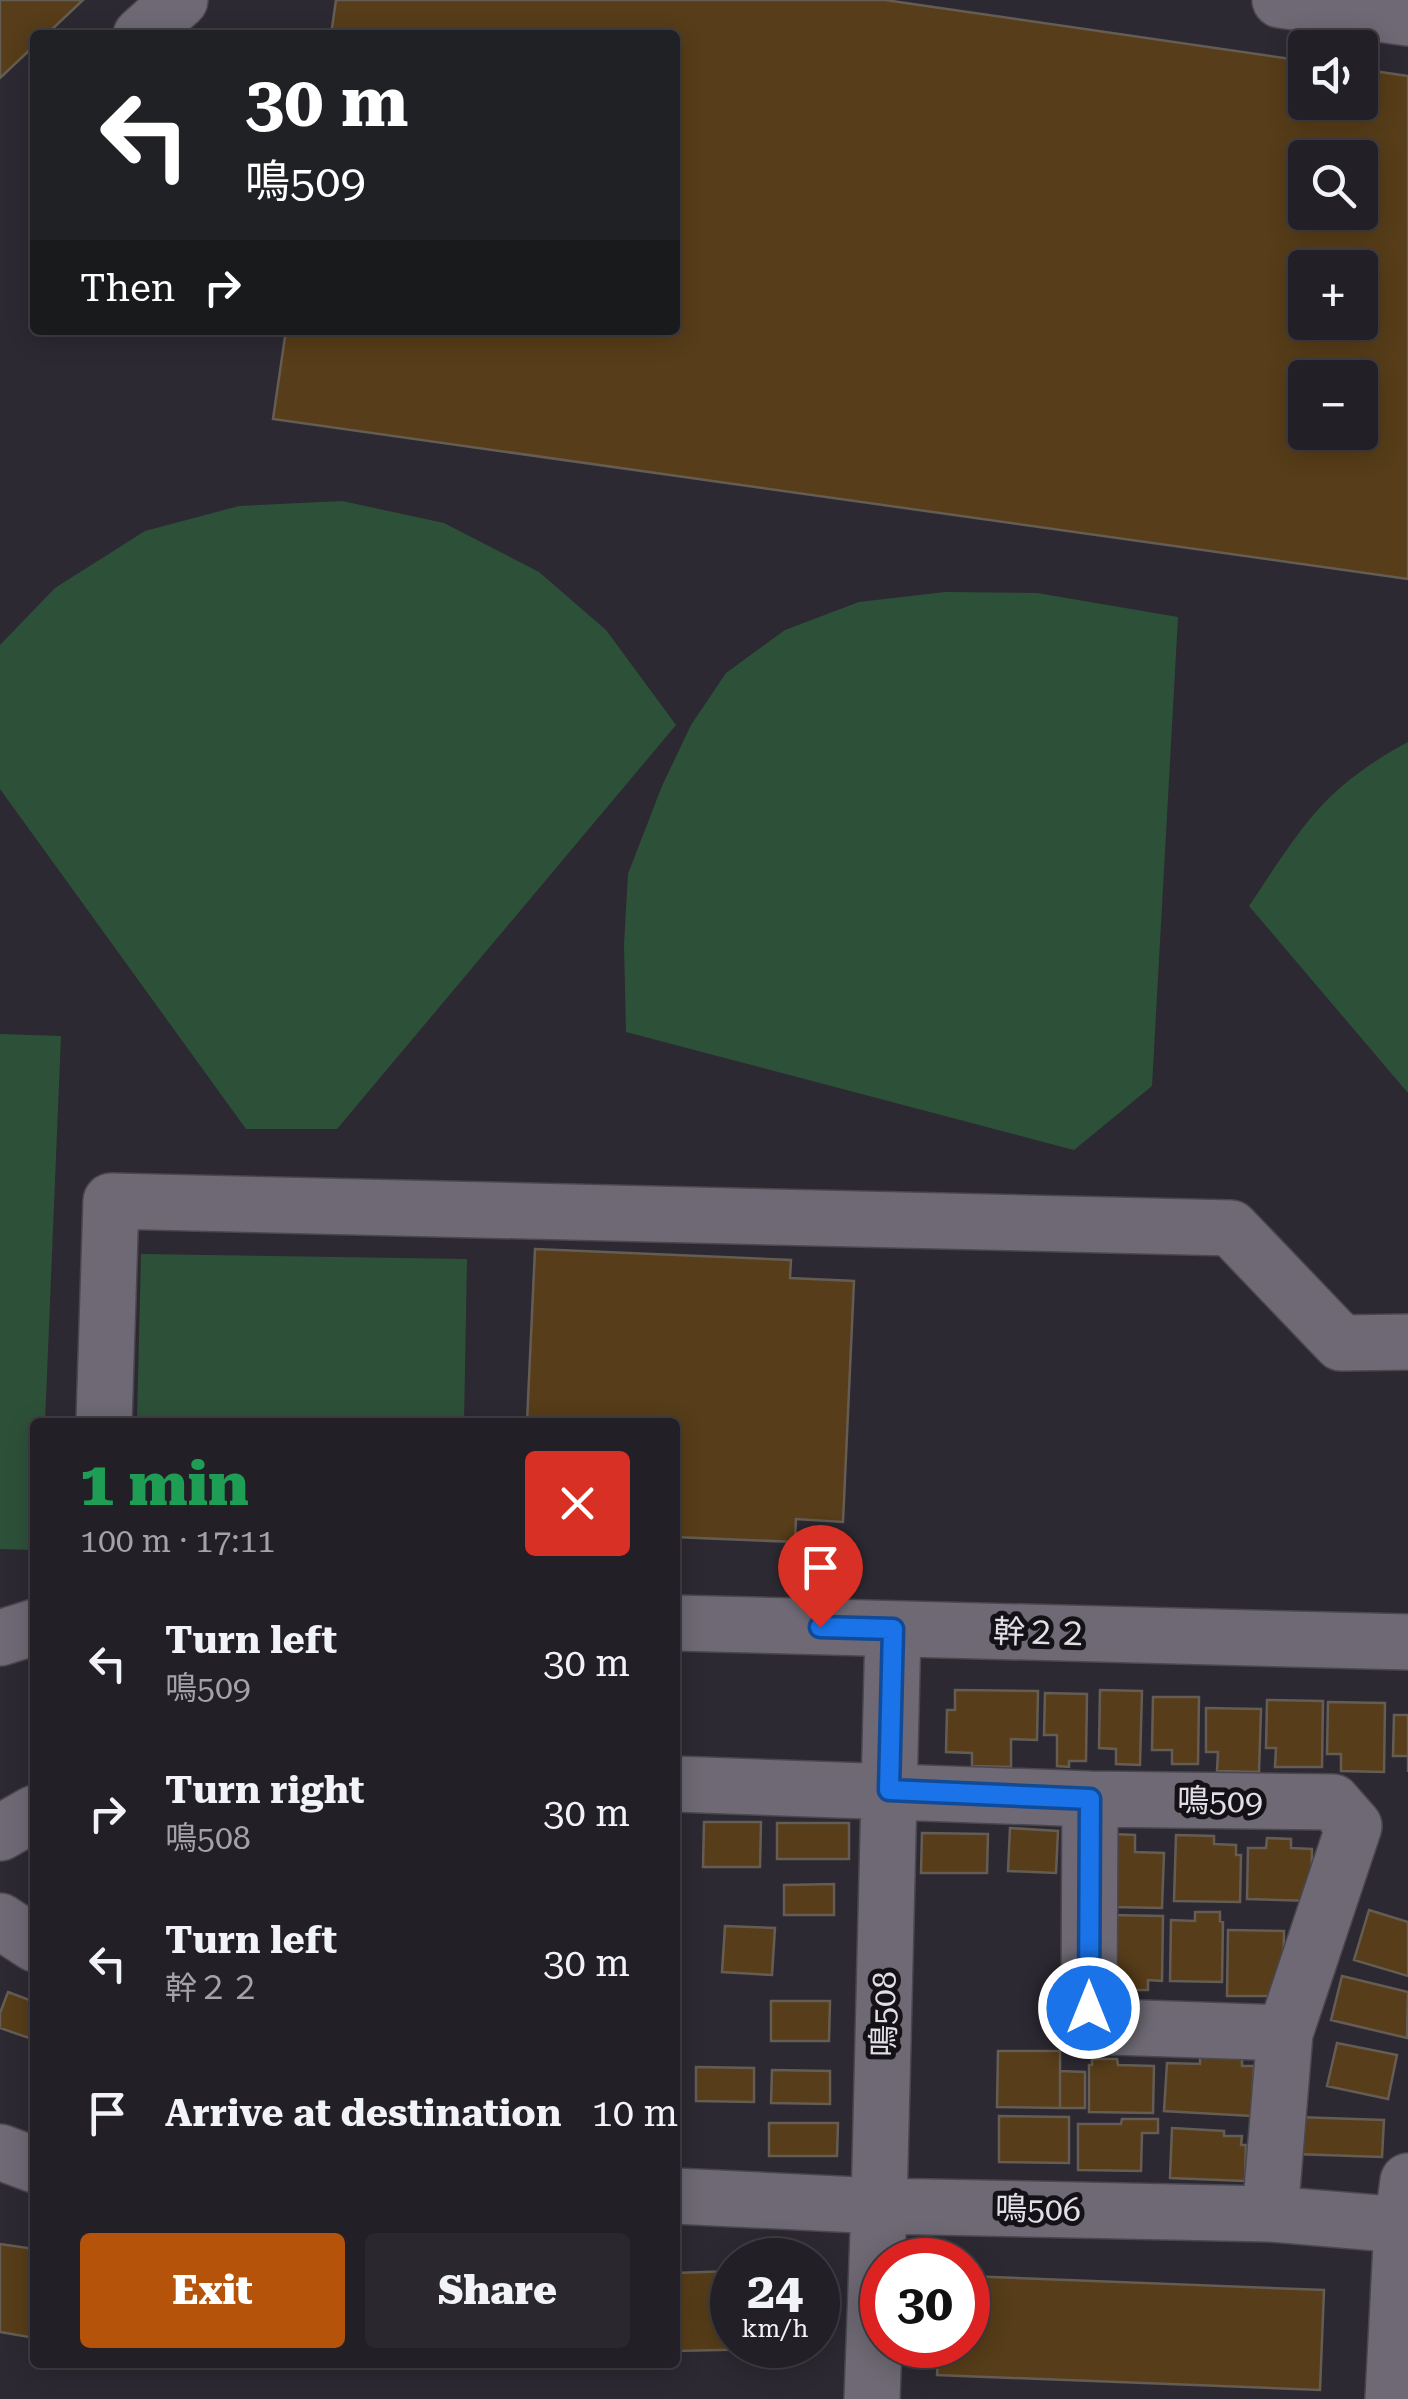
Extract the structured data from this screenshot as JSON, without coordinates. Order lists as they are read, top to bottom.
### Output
{
  "streets": {
    "street": [
      "幹２２",
      "鳴509",
      "鳴508",
      "鳴506"
    ]
  },
  "crossings": [
    ["幹２２", "鳴508"],
    ["鳴509", "鳴508"],
    ["鳴509", "鳴506"],
    ["鳴508", "鳴506"]
  ],
  "page": {
    "map_buttons": ["+", "−"],
    "turn": ["30 m", "鳴509"],
    "then": "Then",
    "heading": ["1 min", "100 m · 17:11"],
    "list": [
      {
        "name": "Turn left",
        "note": "鳴509",
        "value": "30 m"
      },
      {
        "name": "Turn right",
        "note": "鳴508",
        "value": "30 m"
      },
      {
        "name": "Turn left",
        "note": "幹２２",
        "value": "30 m"
      },
      {
        "name": "Arrive at destination",
        "value": "10 m"
      }
    ],
    "buttons": ["Exit", "Share"],
    "speed": "24 km/h",
    "limit": "30"
  }
}
